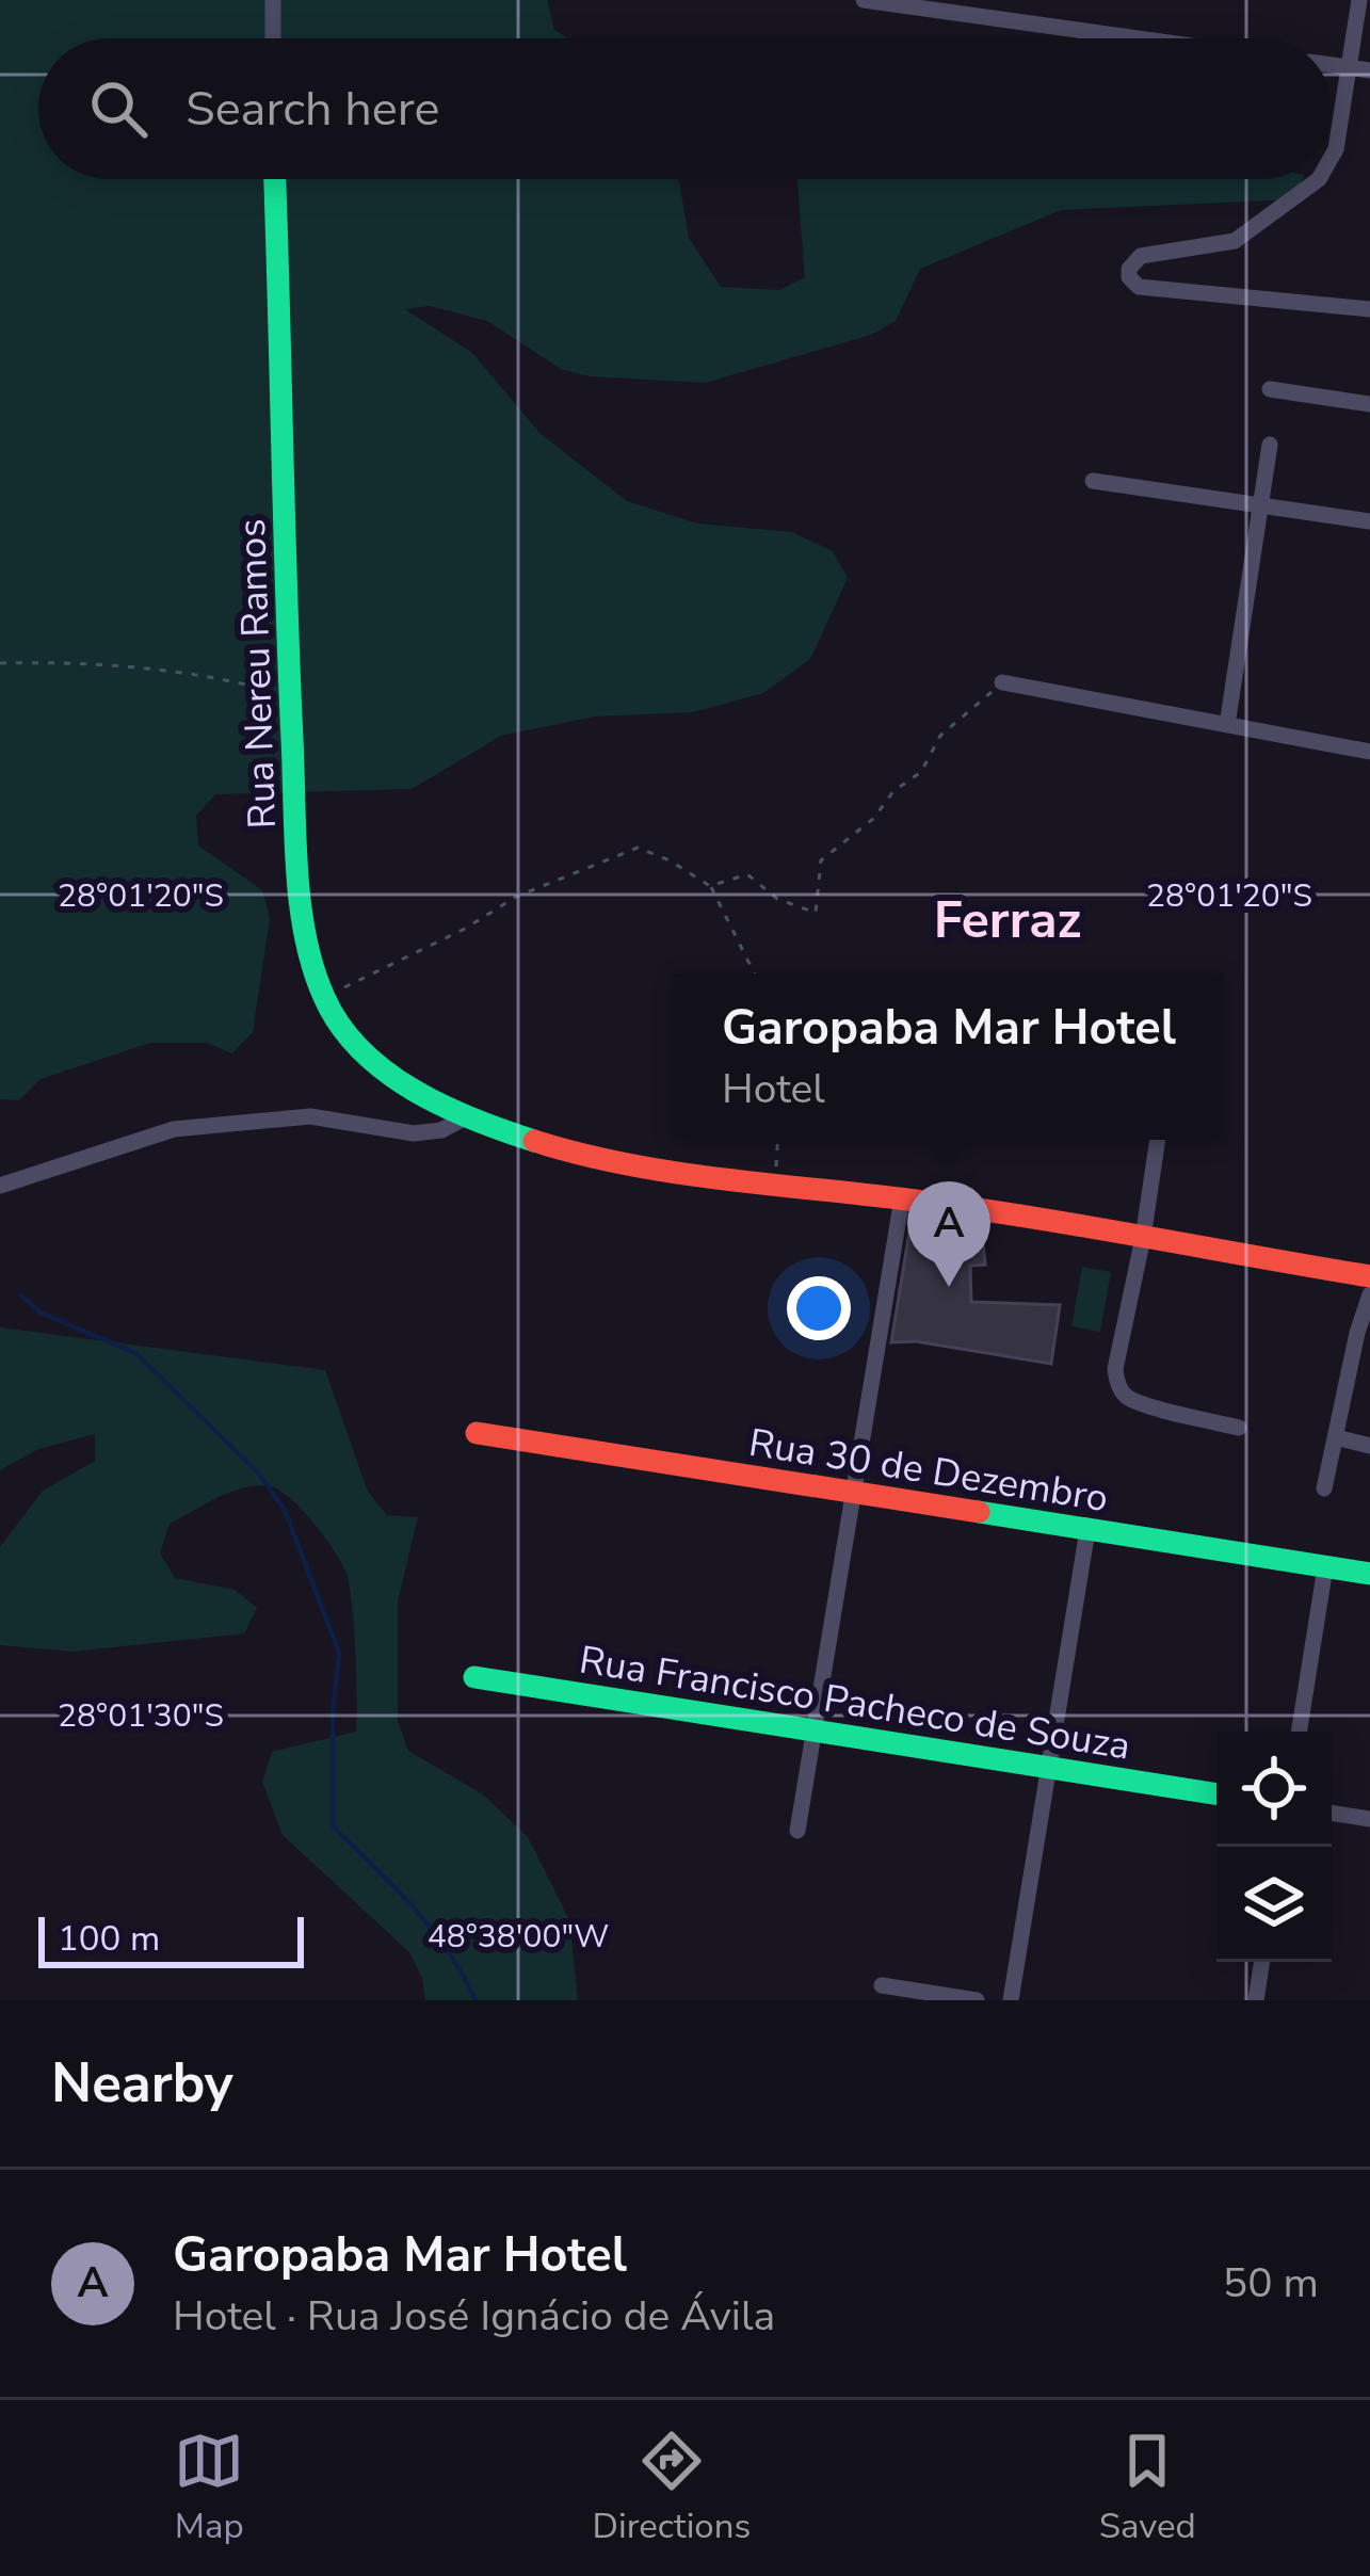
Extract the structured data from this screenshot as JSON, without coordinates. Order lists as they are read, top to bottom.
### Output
{
  "streets": {
    "street": ["Rua Nereu Ramos", "Rua 30 de Dezembro", "Rua Francisco Pacheco de Souza"]
  },
  "districts": ["Ferraz"],
  "scale_bar": "100 m",
  "page": {
    "search": "Search here",
    "popup": ["Garopaba Mar Hotel", "Hotel"],
    "pins": "A",
    "scale": "100 m",
    "heading": "Nearby",
    "list": [
      {
        "mark": "A",
        "name": "Garopaba Mar Hotel",
        "note": "Hotel · Rua José Ignácio de Ávila",
        "value": "50 m"
      }
    ],
    "nav": ["Map", "Directions", "Saved"]
  },
  "coordinates": ["28°01'20\"S", "28°01'30\"S", "48°38'00\"W"]
}
